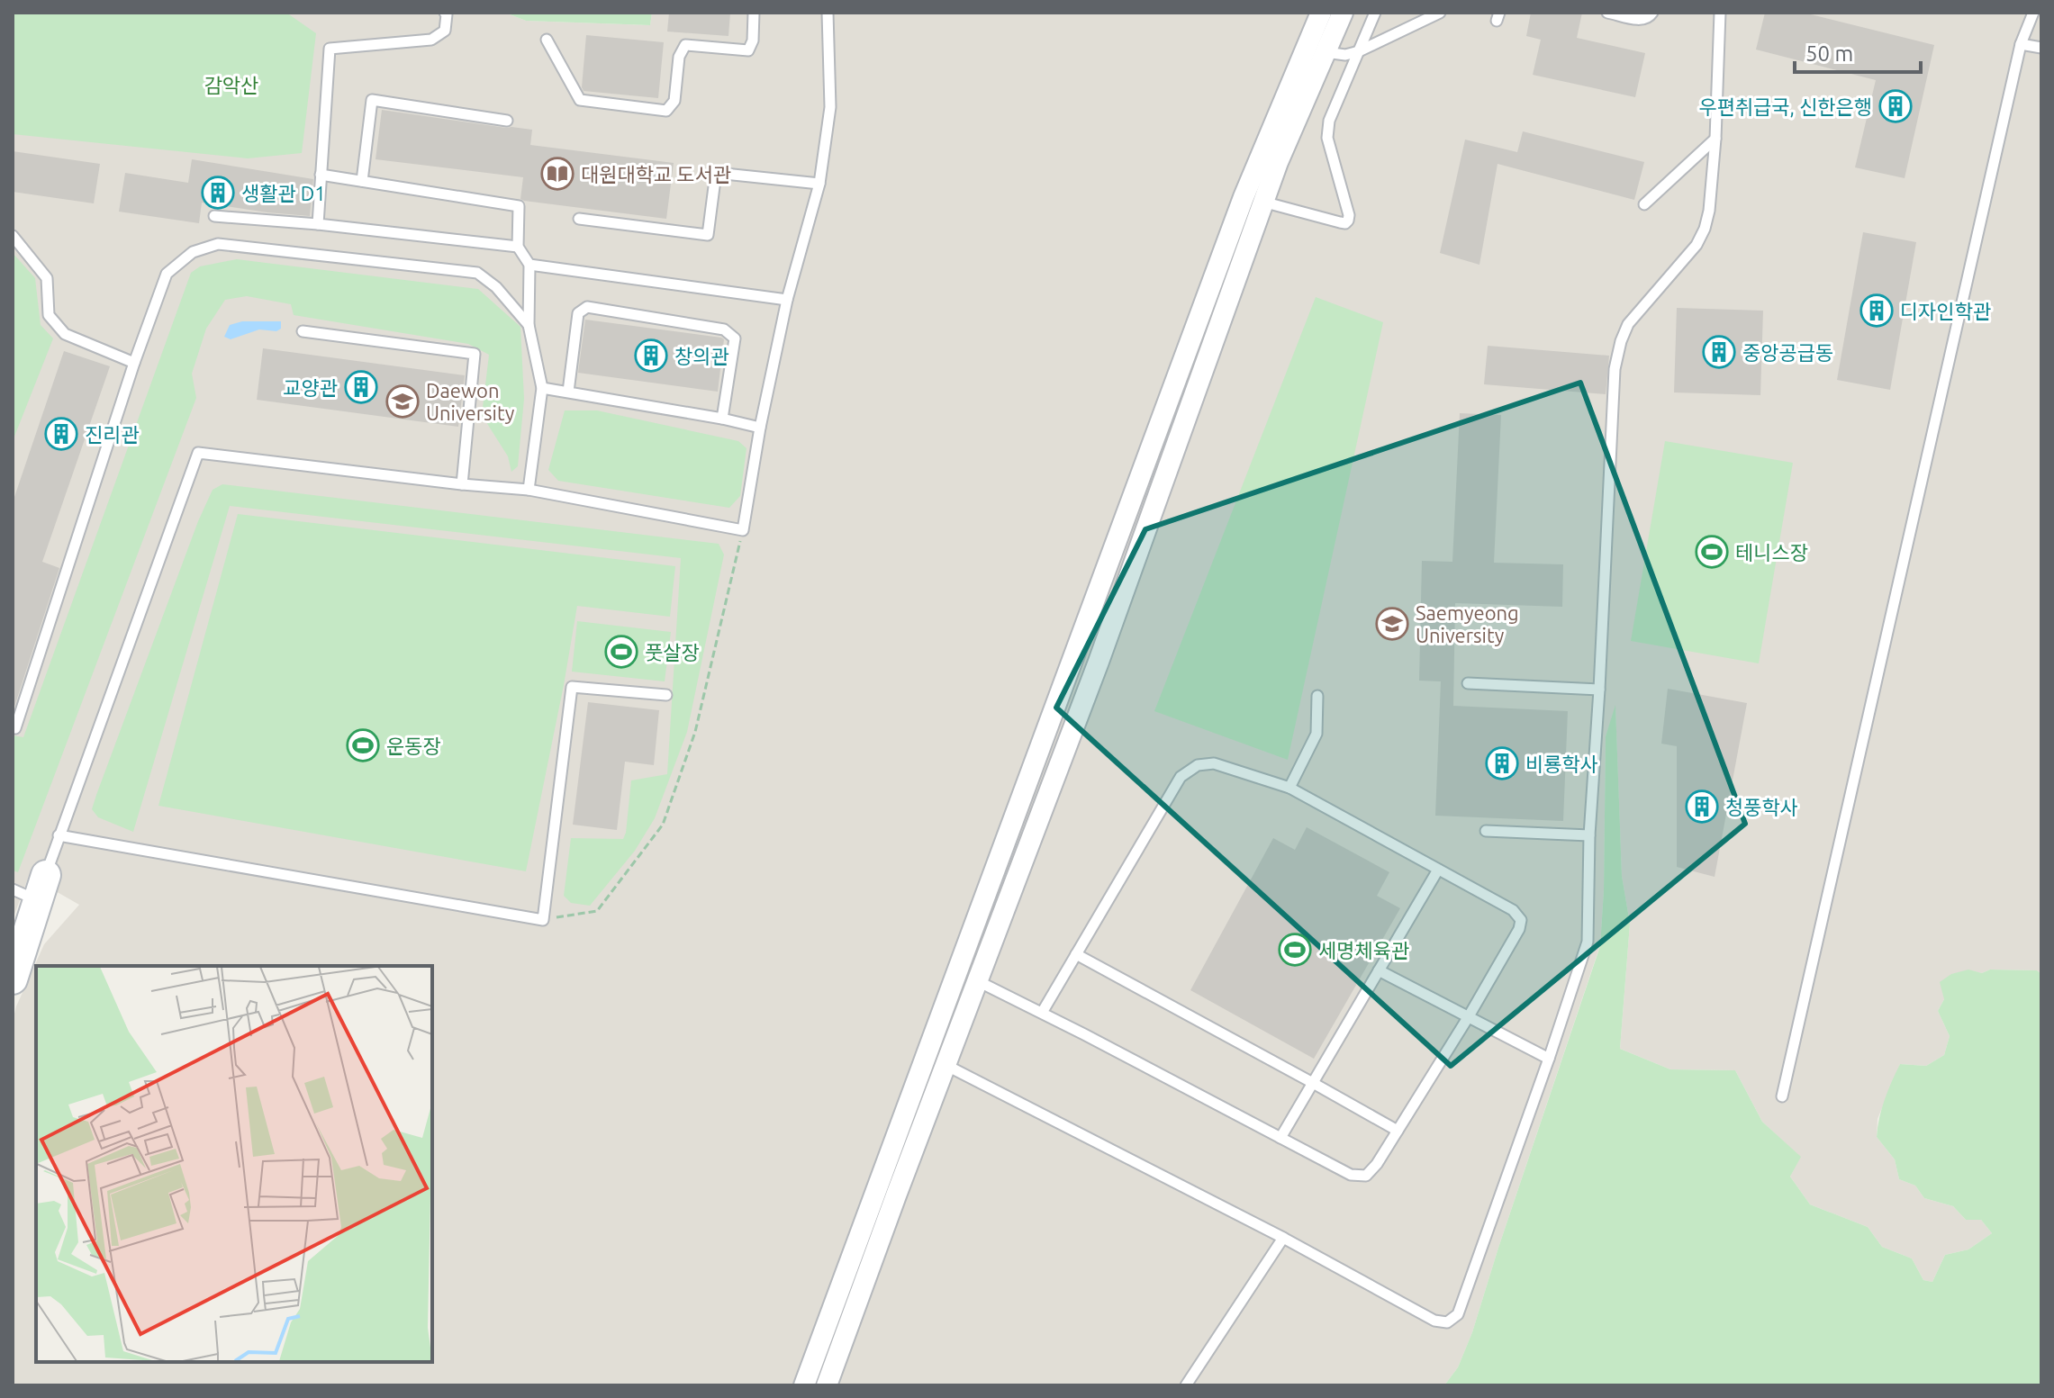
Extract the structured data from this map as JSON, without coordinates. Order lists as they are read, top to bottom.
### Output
{
  "parks": ["감악산"],
  "places": {
    "building": [
      "우편취급국, 신한은행",
      "생활관 D1",
      "디자인학관",
      "중앙공급동",
      "창의관",
      "교양관",
      "진리관",
      "비룡학사",
      "청풍학사"
    ],
    "library": ["대원대학교 도서관"],
    "school or university": ["Daewon University", "Saemyeong University"],
    "sports": [
      "테니스장",
      "풋살장",
      "운동장",
      "세명체육관"
    ]
  },
  "scale_bar": "50 m"
}
